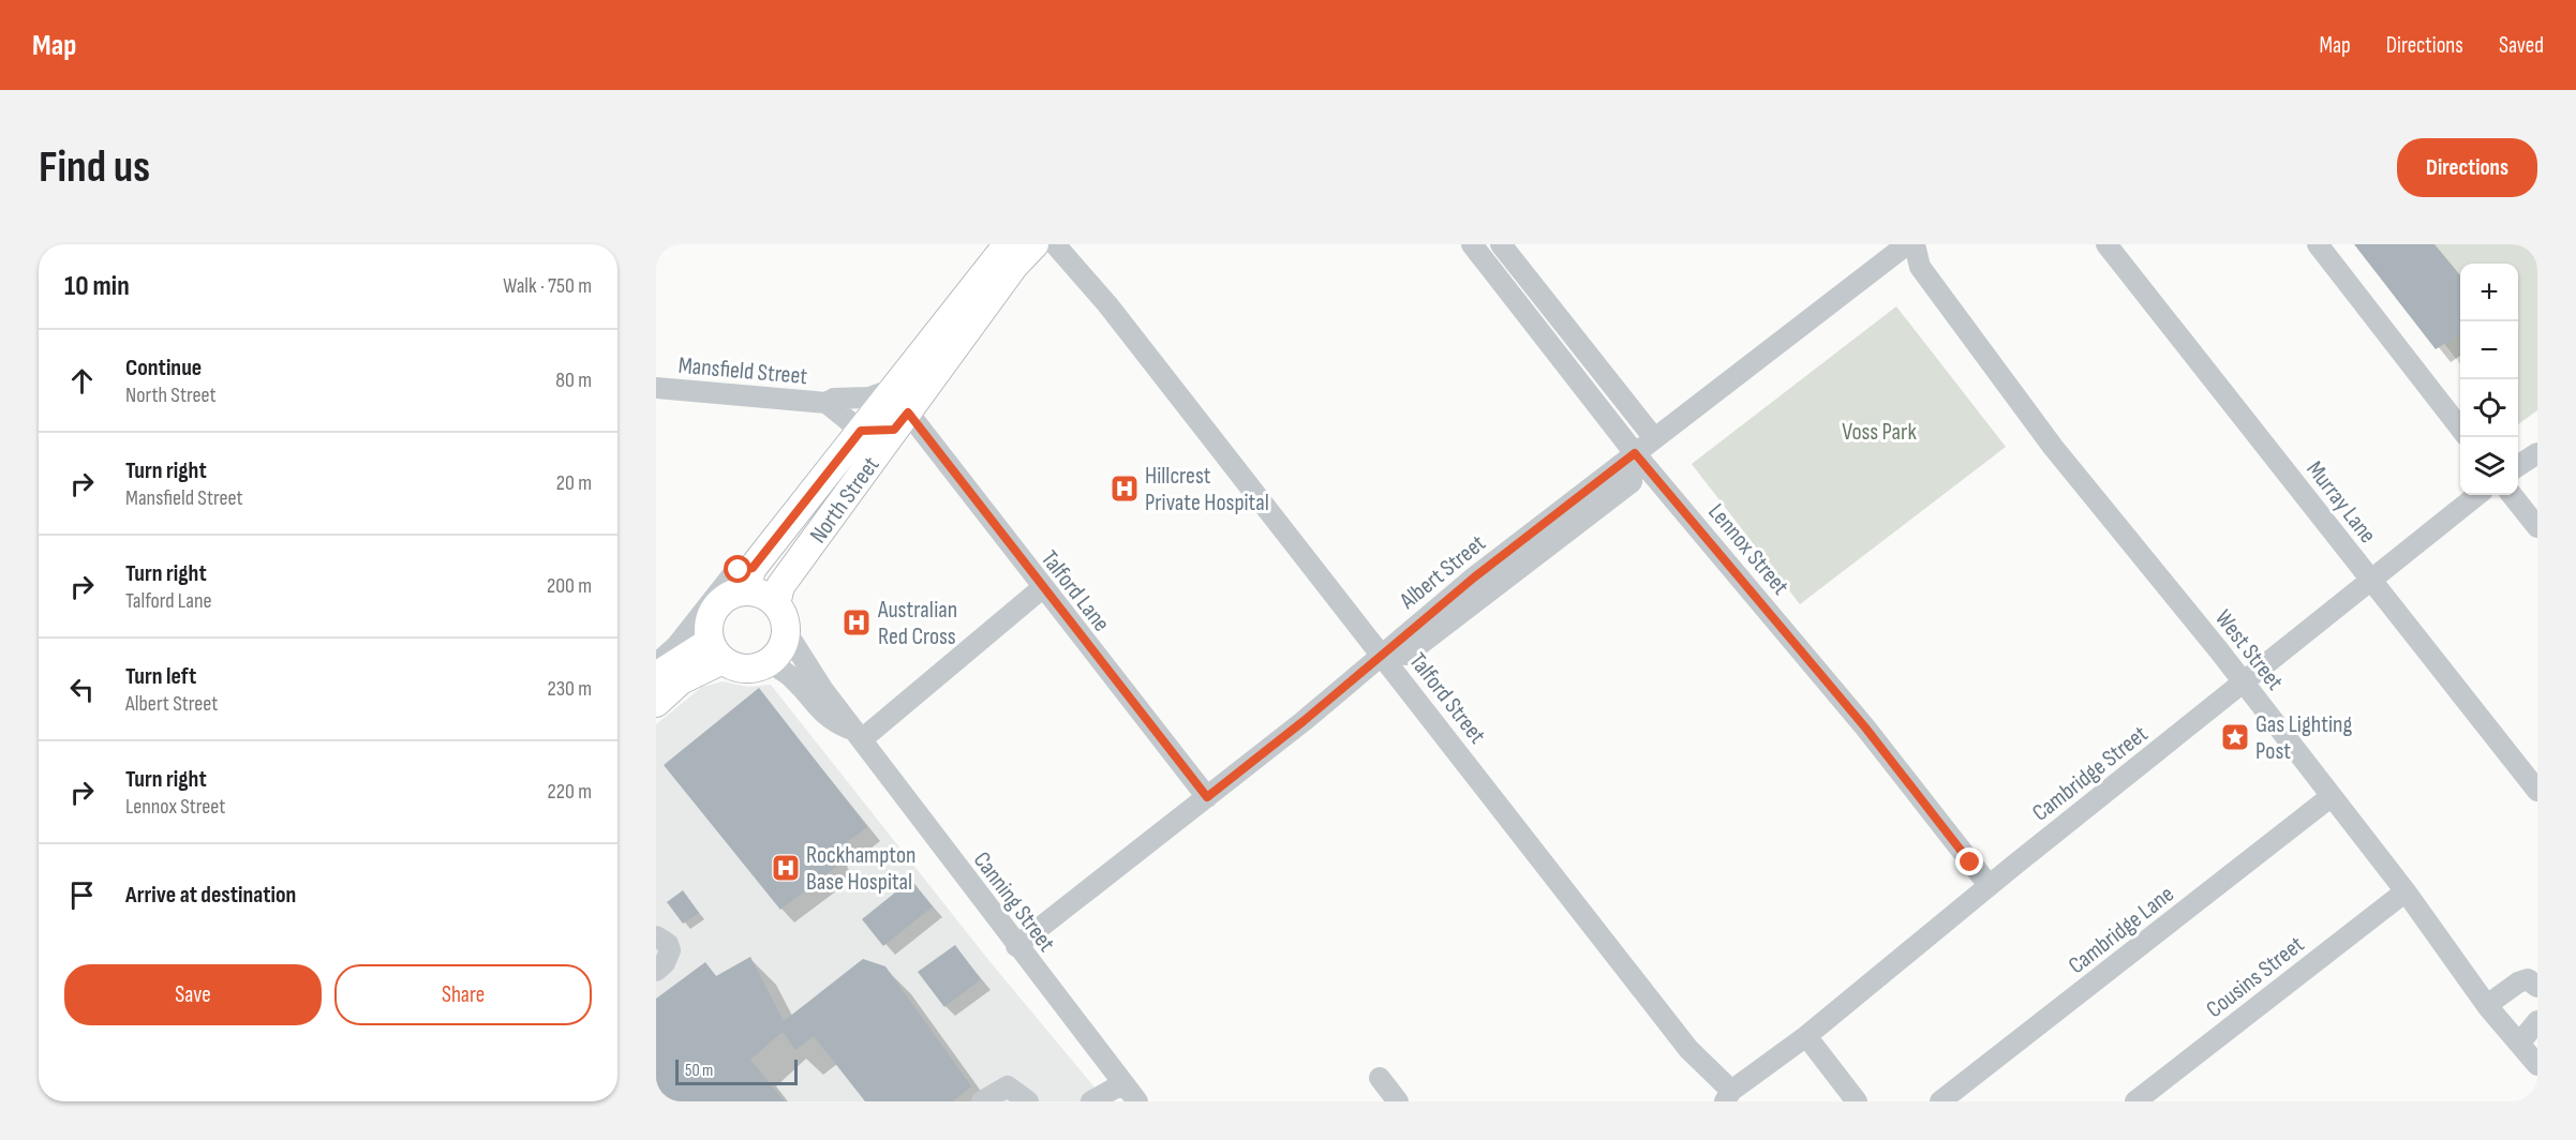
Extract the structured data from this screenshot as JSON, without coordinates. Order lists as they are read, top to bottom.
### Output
{
  "streets": {
    "main road": ["North Street"],
    "street": [
      "Mansfield Street",
      "Murray Lane",
      "Lennox Street",
      "Albert Street",
      "Talford Lane",
      "West Street",
      "Talford Street",
      "Cambridge Street",
      "Canning Street",
      "Cambridge Lane",
      "Cousins Street"
    ]
  },
  "crossings": [
    ["Mansfield Street", "North Street"],
    ["North Street", "Talford Lane"],
    ["North Street", "Canning Street"],
    ["Murray Lane", "Cambridge Street"],
    ["Lennox Street", "Albert Street"],
    ["Lennox Street", "Cambridge Street"],
    ["Albert Street", "Talford Lane"],
    ["Albert Street", "West Street"],
    ["Albert Street", "Talford Street"],
    ["Albert Street", "Canning Street"],
    ["West Street", "Cambridge Street"],
    ["West Street", "Cambridge Lane"],
    ["West Street", "Cousins Street"],
    ["Talford Street", "Cambridge Street"]
  ],
  "parks": ["Voss Park"],
  "places": {
    "hospital": ["Hillcrest Private Hospital", "Australian Red Cross", "Rockhampton Base Hospital"],
    "place": ["Gas Lighting Post"]
  },
  "scale_bar": "50 m",
  "page": {
    "header": "Map",
    "nav": ["Map", "Directions", "Saved"],
    "buttons": [
      "Directions",
      ["Save", "Share"]
    ],
    "title": "Find us",
    "heading": ["10 min", "Walk · 750 m"],
    "map_buttons": ["+", "−"],
    "list": [
      ["Continue", "North Street", "80 m"],
      ["Turn right", "Mansfield Street", "20 m"],
      ["Turn right", "Talford Lane", "200 m"],
      ["Turn left", "Albert Street", "230 m"],
      ["Turn right", "Lennox Street", "220 m"],
      "Arrive at destination"
    ],
    "scale": "50 m"
  }
}
